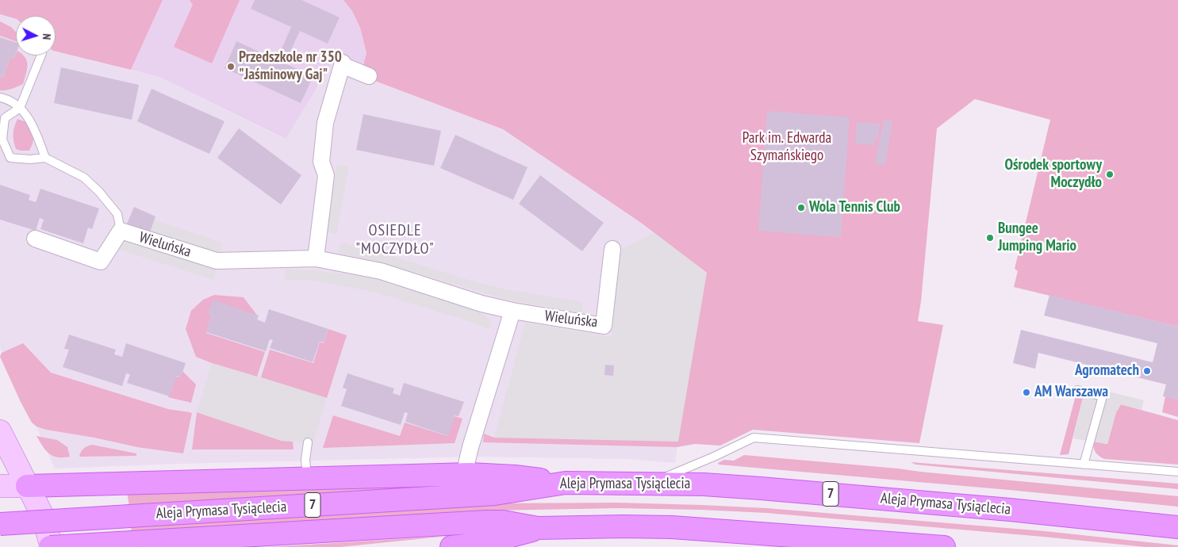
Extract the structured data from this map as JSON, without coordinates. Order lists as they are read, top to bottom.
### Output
{
  "streets": {
    "main road": ["Aleja Prymasa Tysiąclecia", "7"],
    "street": ["Wieluńska"]
  },
  "districts": ["OSIEDLE \"MOCZYDŁO\""],
  "parks": ["Park im. Edwarda Szymańskiego"],
  "places": [
    "Przedszkole nr 350 \"Jaśminowy Gaj\"",
    "Ośrodek sportowy Moczydło",
    "Wola Tennis Club",
    "Bungee Jumping Mario",
    "Agromatech",
    "AM Warszawa"
  ],
  "north": "right"
}
